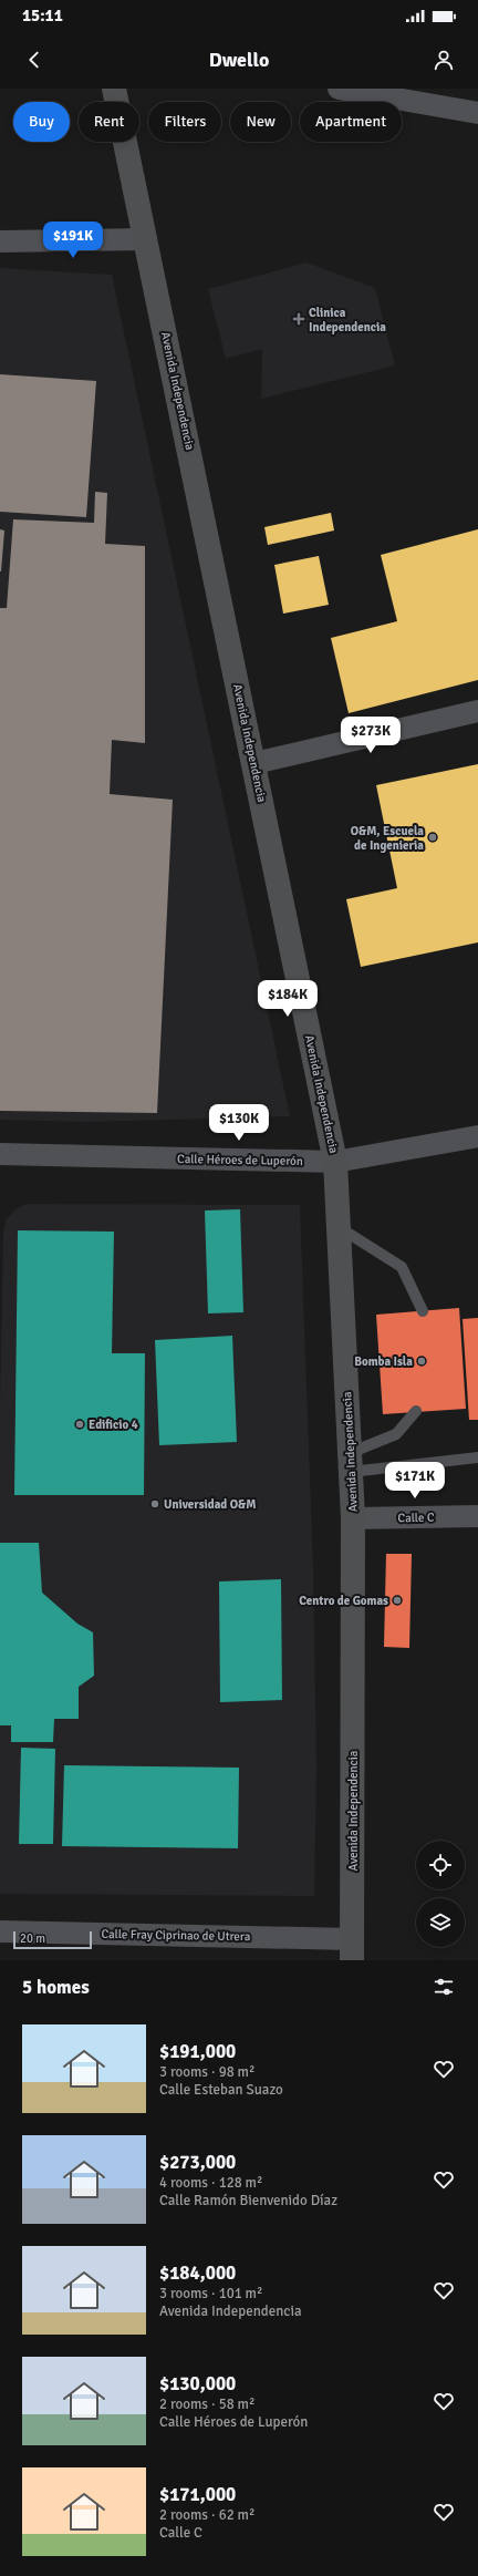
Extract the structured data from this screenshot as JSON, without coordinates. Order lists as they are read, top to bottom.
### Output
{
  "streets": {
    "main road": ["Avenida Independencia"],
    "street": ["Calle Héroes de Luperón", "Calle C", "Calle Fray Ciprinao de Utrera"]
  },
  "crossings": [
    ["Avenida Independencia", "Calle Héroes de Luperón"],
    ["Avenida Independencia", "Calle C"],
    ["Avenida Independencia", "Calle Fray Ciprinao de Utrera"]
  ],
  "places": {
    "health": ["Clinica Independencia"],
    "other": [
      "O&M, Escuela de Ingenieria",
      "Bomba Isla",
      "Edificio 4",
      "Universidad O&M",
      "Centro de Gomas"
    ]
  },
  "scale_bar": "20 m",
  "page": {
    "status": "15:11",
    "header": "Dwello",
    "chip": [
      "Buy",
      "Rent",
      "Filters",
      "New",
      "Apartment"
    ],
    "price": [
      "$191K",
      "$273K",
      "$184K",
      "$130K",
      "$171K"
    ],
    "scale": "20 m",
    "heading": "5 homes",
    "list": [
      {
        "name": "$191,000",
        "note": "3 rooms · 98 m² · Calle Esteban Suazo"
      },
      {
        "name": "$273,000",
        "note": "4 rooms · 128 m² · Calle Ramón Bienvenido Díaz"
      },
      {
        "name": "$184,000",
        "note": "3 rooms · 101 m² · Avenida Independencia"
      },
      {
        "name": "$130,000",
        "note": "2 rooms · 58 m² · Calle Héroes de Luperón"
      },
      {
        "name": "$171,000",
        "note": "2 rooms · 62 m² · Calle C"
      }
    ]
  }
}
